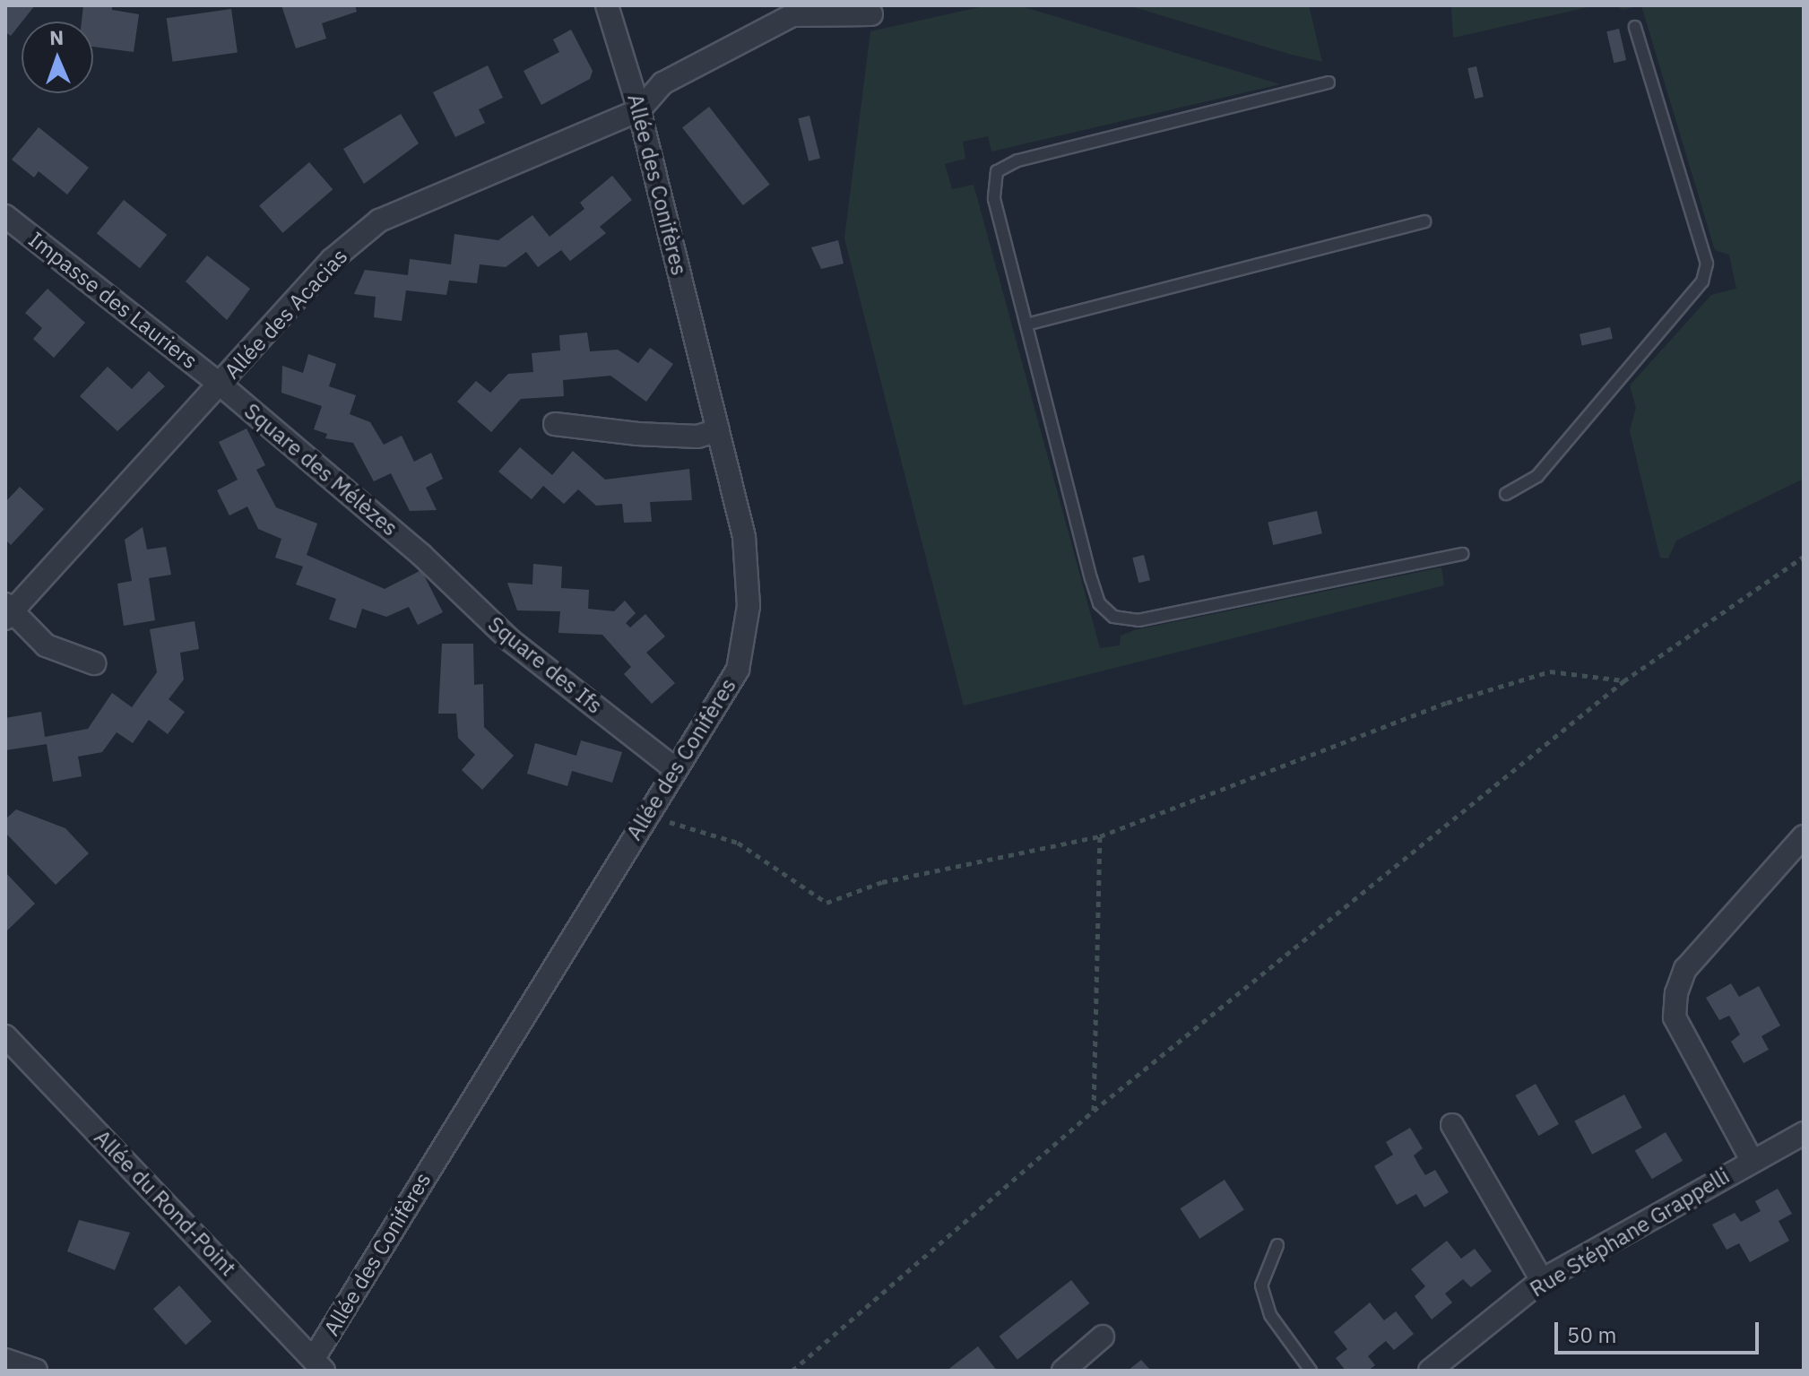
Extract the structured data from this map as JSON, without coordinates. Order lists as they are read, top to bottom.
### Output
{
  "streets": {
    "street": [
      "Allée des Conifères",
      "Impasse des Lauriers",
      "Allée des Acacias",
      "Square des Mélèzes",
      "Square des Ifs",
      "Allée du Rond-Point",
      "Rue Stéphane Grappelli"
    ]
  },
  "crossings": [
    ["Allée des Conifères", "Allée des Acacias"],
    ["Allée des Conifères", "Square des Ifs"],
    ["Allée des Conifères", "Allée du Rond-Point"],
    ["Impasse des Lauriers", "Allée des Acacias"],
    ["Impasse des Lauriers", "Square des Mélèzes"],
    ["Allée des Acacias", "Square des Mélèzes"],
    ["Square des Mélèzes", "Square des Ifs"]
  ],
  "scale_bar": "50 m",
  "north": "top"
}
